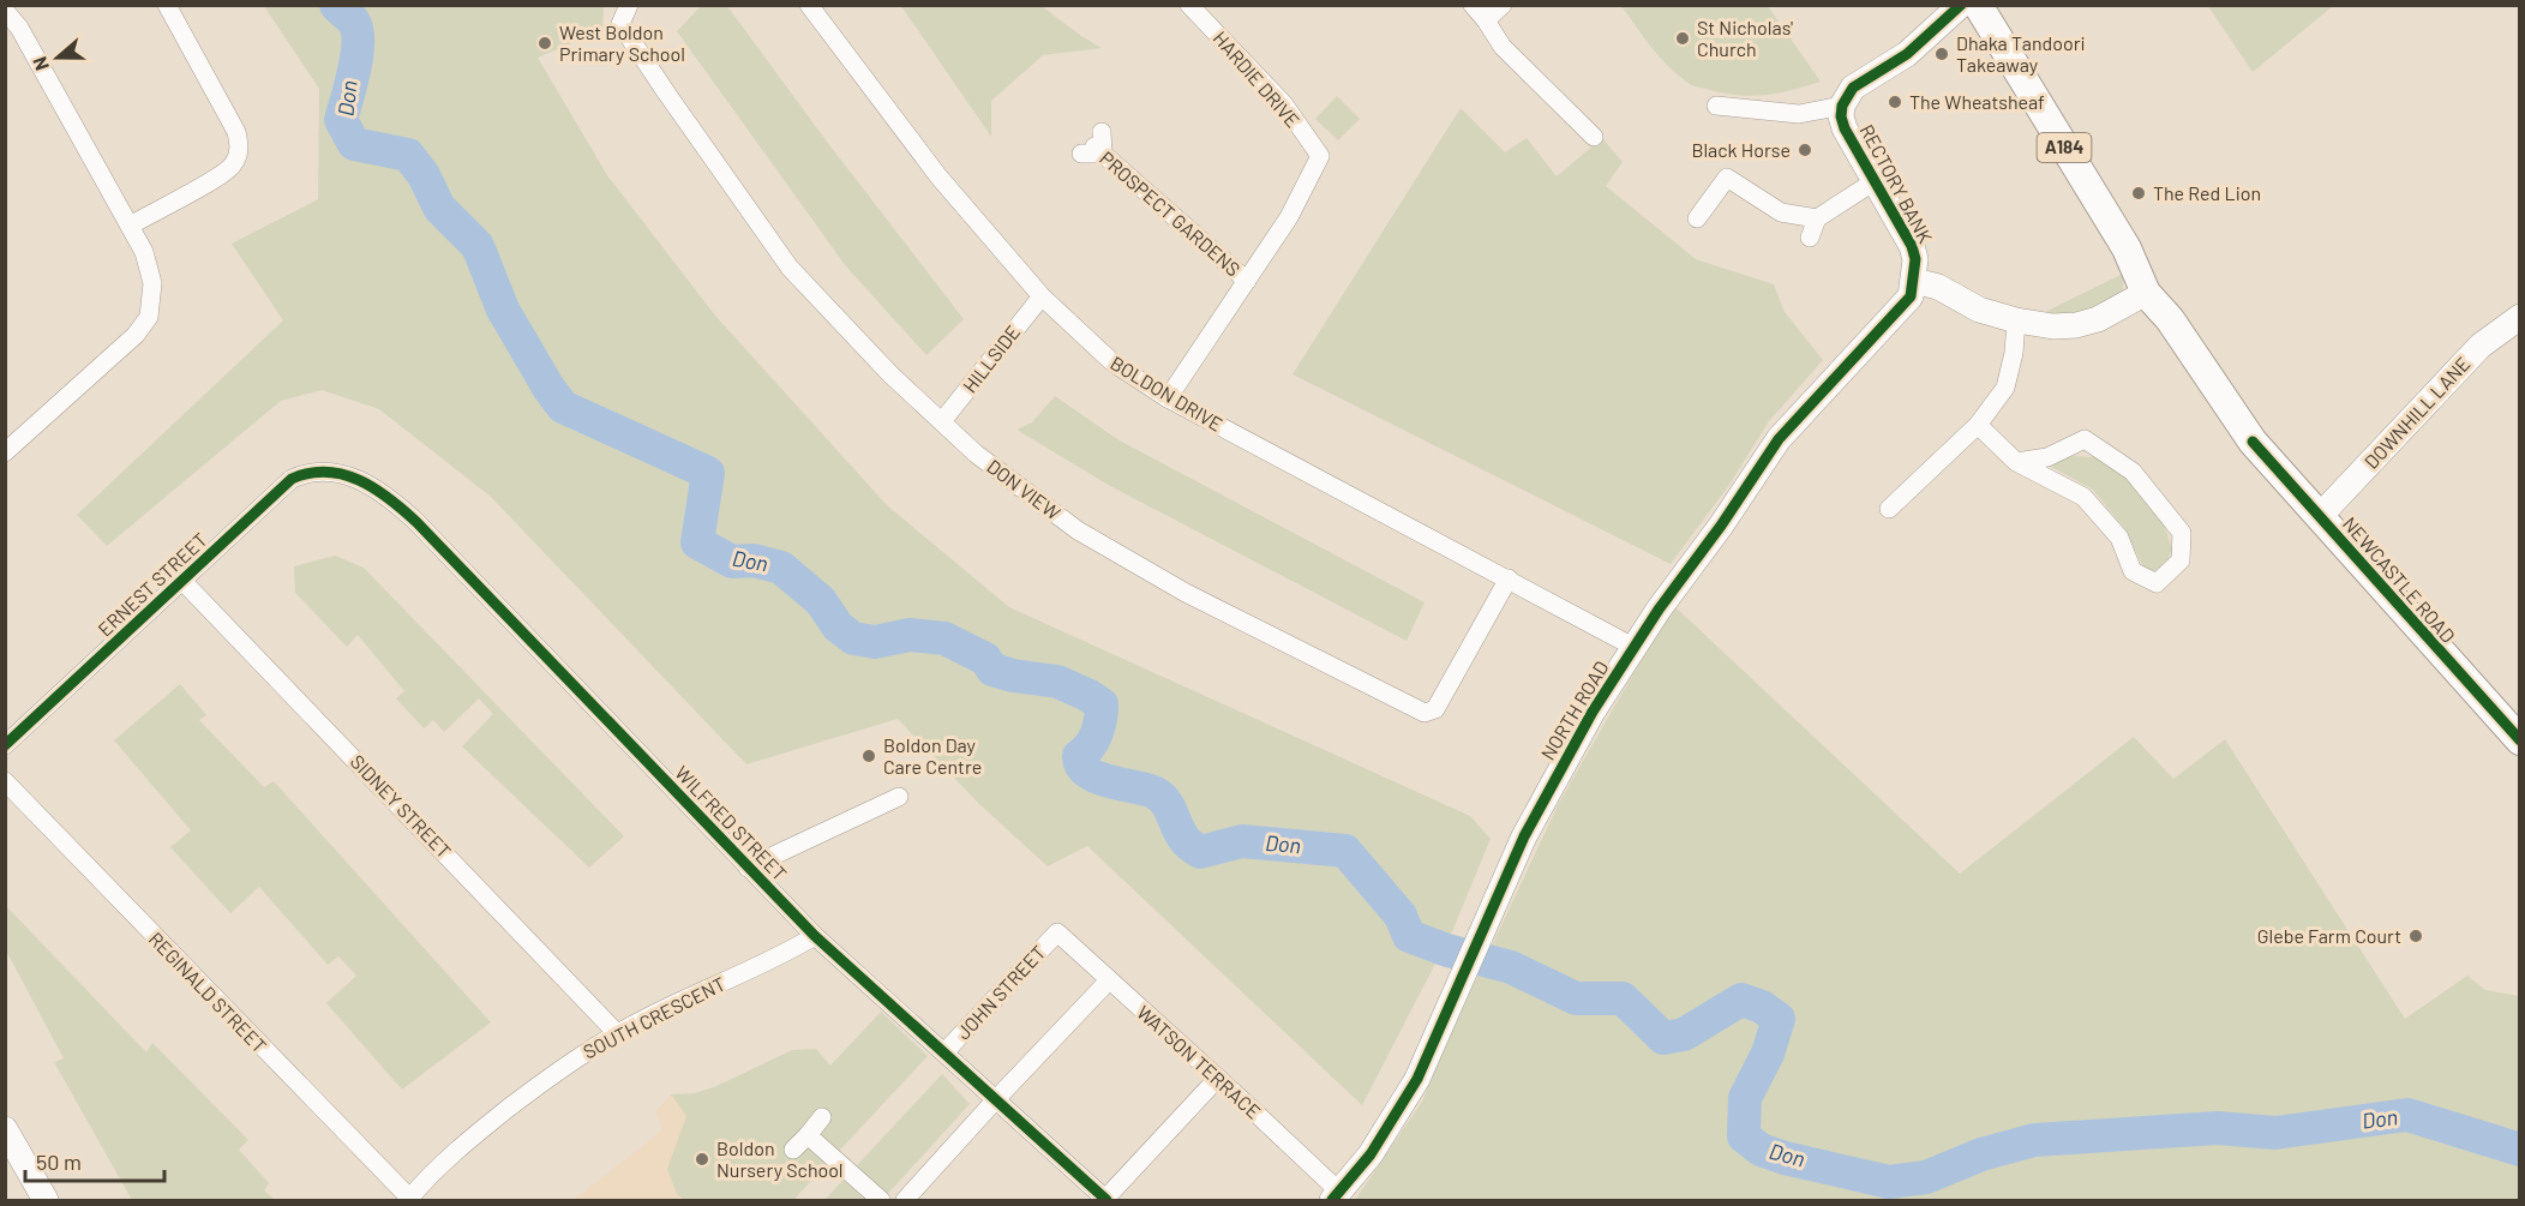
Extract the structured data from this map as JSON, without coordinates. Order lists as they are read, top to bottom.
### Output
{
  "streets": {
    "main road": ["A184", "NEWCASTLE ROAD"],
    "street": [
      "HARDIE DRIVE",
      "RECTORY BANK",
      "PROSPECT GARDENS",
      "HILLSIDE",
      "BOLDON DRIVE",
      "DOWNHILL LANE",
      "DON VIEW",
      "ERNEST STREET",
      "NORTH ROAD",
      "SIDNEY STREET",
      "WILFRED STREET",
      "REGINALD STREET",
      "JOHN STREET",
      "SOUTH CRESCENT",
      "WATSON TERRACE"
    ]
  },
  "crossings": [
    ["HARDIE DRIVE", "PROSPECT GARDENS"],
    ["RECTORY BANK", "NORTH ROAD"],
    ["PROSPECT GARDENS", "BOLDON DRIVE"],
    ["HILLSIDE", "BOLDON DRIVE"],
    ["HILLSIDE", "DON VIEW"],
    ["BOLDON DRIVE", "DON VIEW"],
    ["BOLDON DRIVE", "NORTH ROAD"],
    ["DOWNHILL LANE", "NEWCASTLE ROAD"],
    ["ERNEST STREET", "SIDNEY STREET"],
    ["ERNEST STREET", "WILFRED STREET"],
    ["NORTH ROAD", "WATSON TERRACE"],
    ["SIDNEY STREET", "SOUTH CRESCENT"],
    ["WILFRED STREET", "JOHN STREET"],
    ["WILFRED STREET", "SOUTH CRESCENT"],
    ["REGINALD STREET", "SOUTH CRESCENT"],
    ["JOHN STREET", "WATSON TERRACE"]
  ],
  "water": ["Don"],
  "places": [
    "St Nicholas' Church",
    "West Boldon Primary School",
    "Dhaka Tandoori Takeaway",
    "The Wheatsheaf",
    "Black Horse",
    "The Red Lion",
    "Boldon Day Care Centre",
    "Glebe Farm Court",
    "Boldon Nursery School"
  ],
  "scale_bar": "50 m",
  "north": "left"
}
